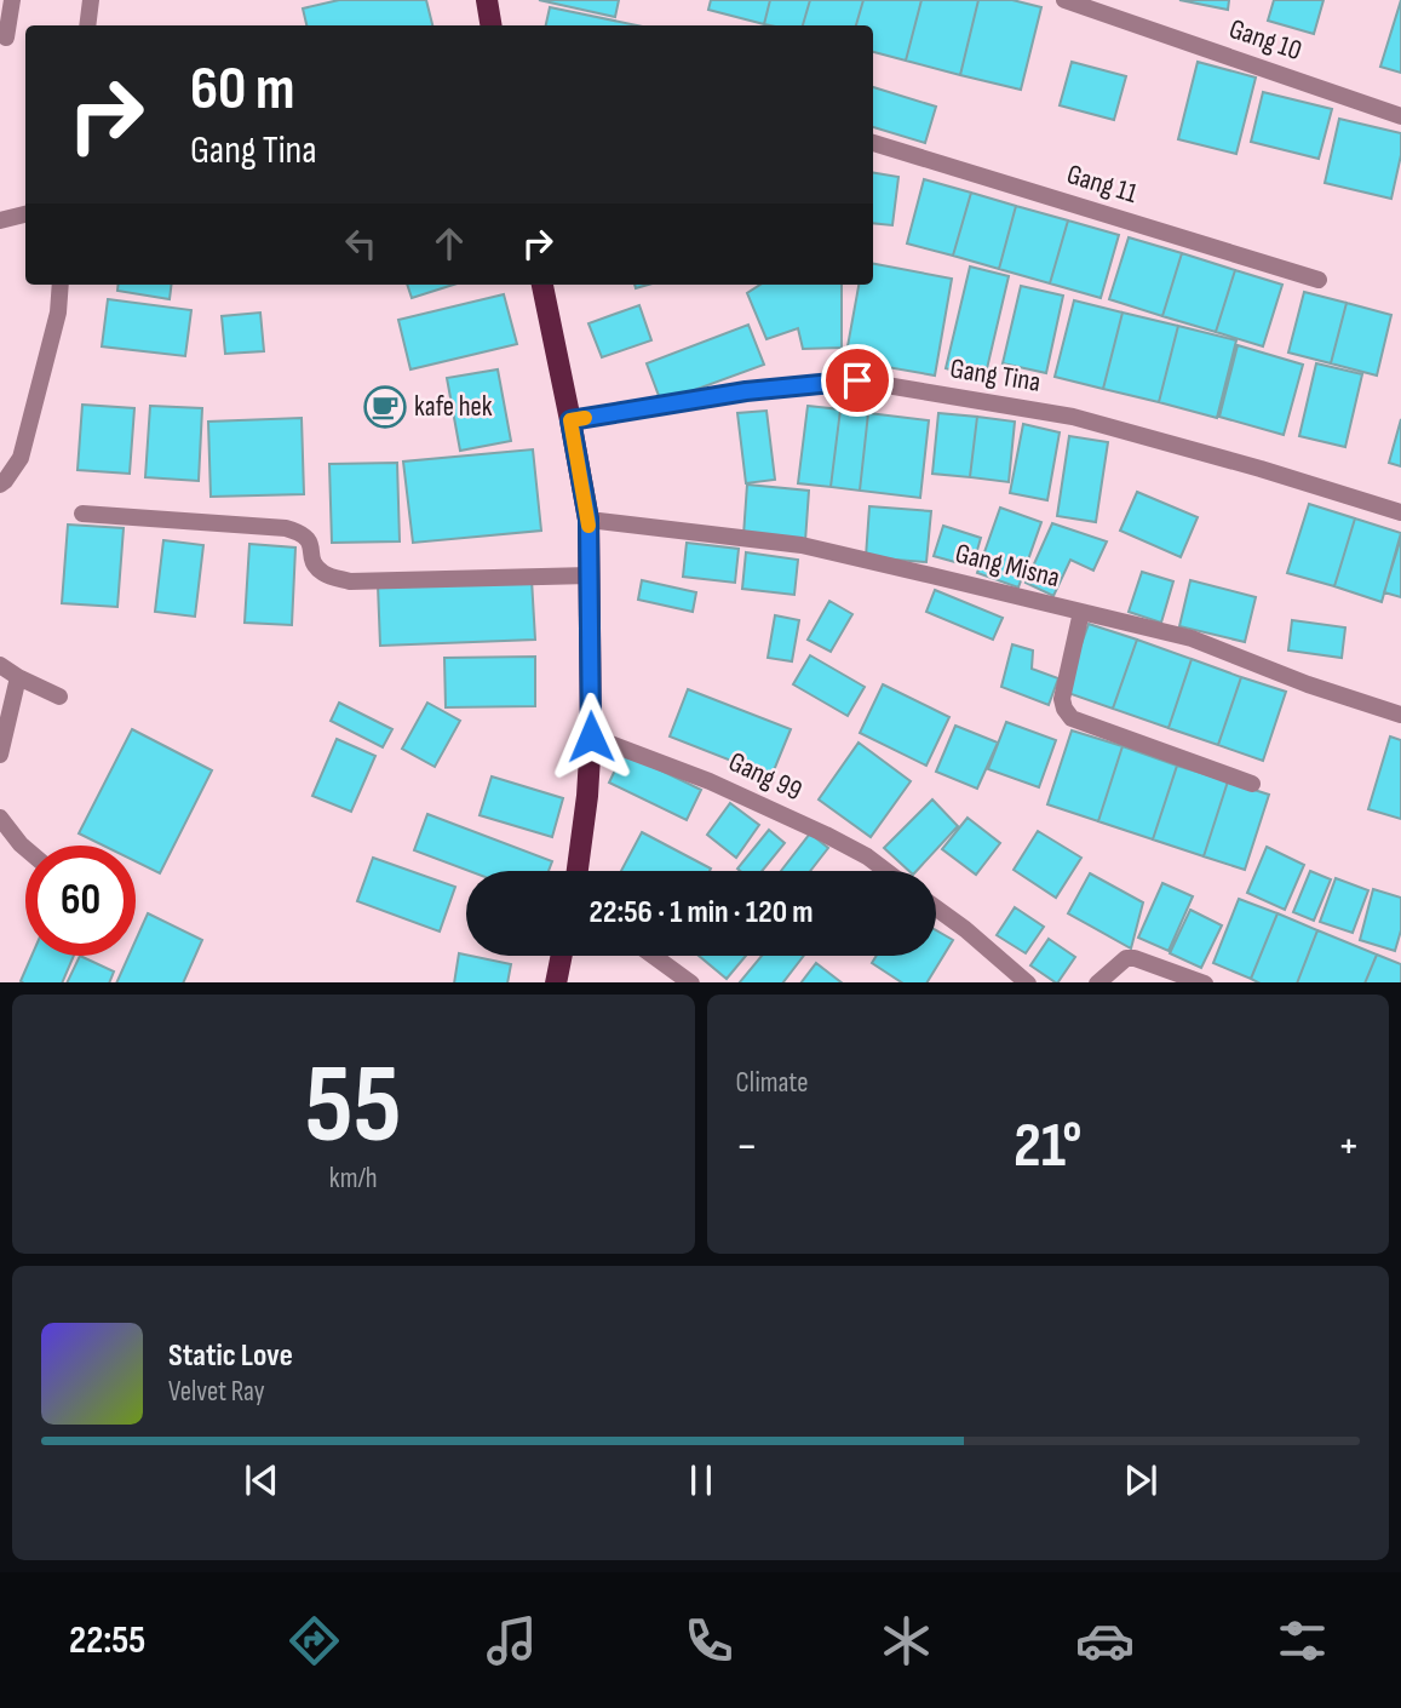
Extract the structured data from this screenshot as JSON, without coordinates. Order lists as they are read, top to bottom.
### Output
{
  "streets": {
    "street": [
      "Gang 10",
      "Gang 11",
      "Gang Tina",
      "Gang Misna",
      "Gang 99"
    ]
  },
  "places": {
    "cafe": ["kafe hek"]
  },
  "page": {
    "turn": ["60 m", "Gang Tina"],
    "limit": "60",
    "trip": "22:56 · 1 min · 120 m",
    "tile": [
      ["55", "km/h"],
      "Climate"
    ],
    "heat": ["−", "21°", "+"],
    "song": ["Static Love", "Velvet Ray"],
    "tabs": "22:55"
  }
}
